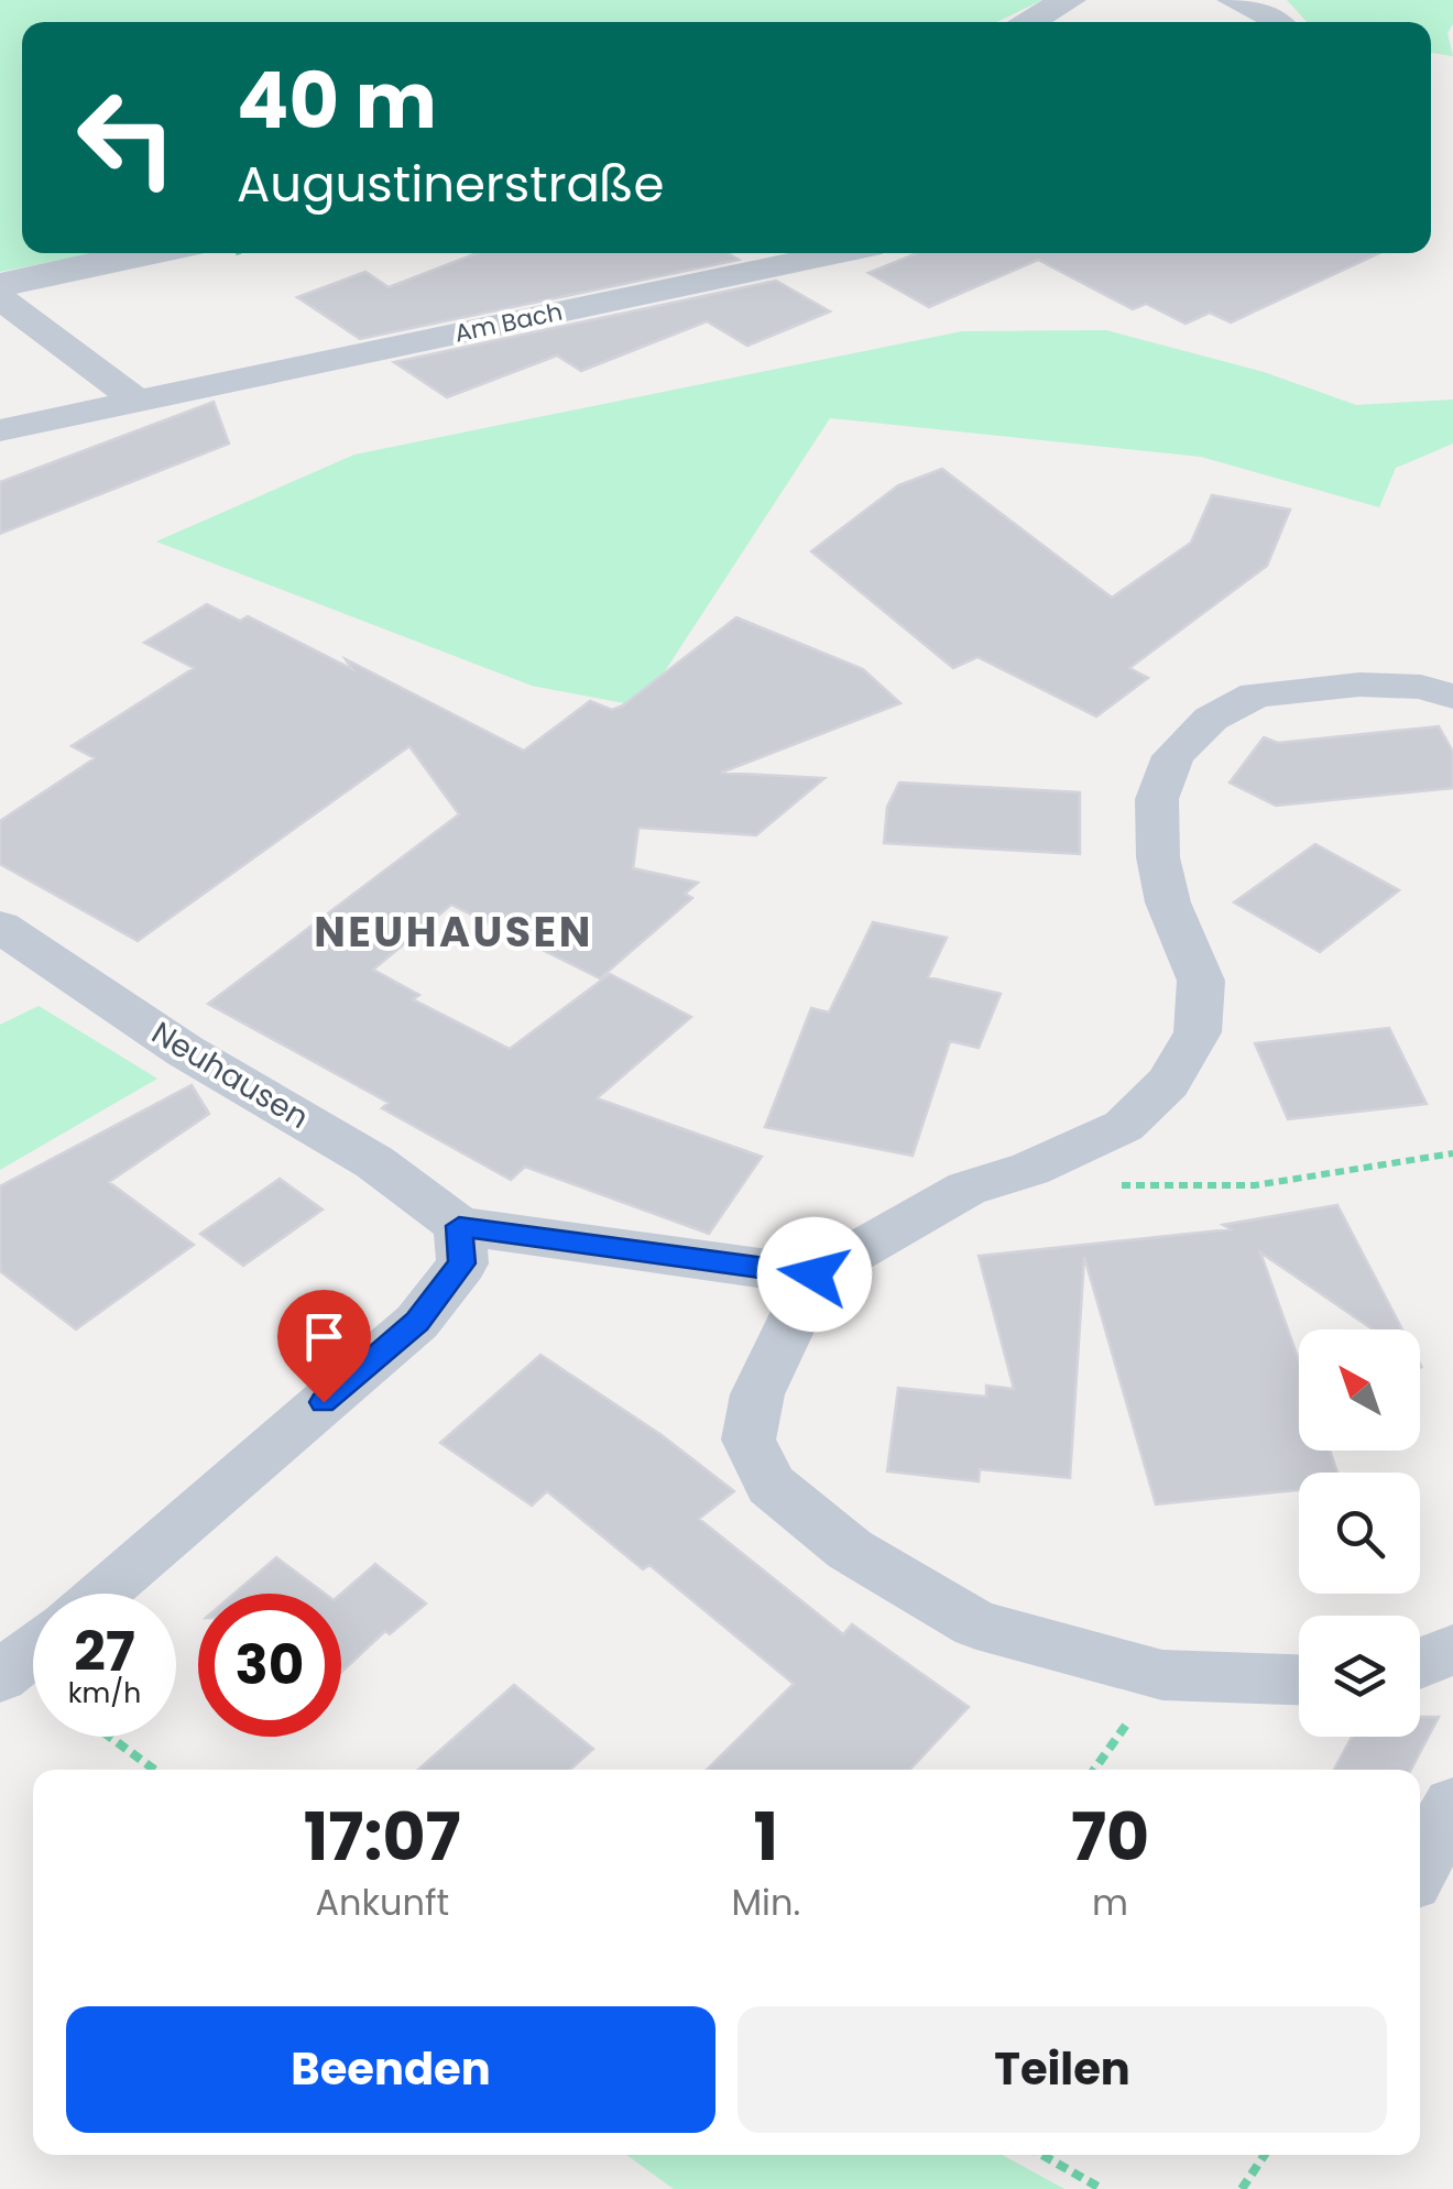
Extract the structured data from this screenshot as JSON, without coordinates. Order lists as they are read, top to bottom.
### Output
{
  "streets": {
    "street": ["Am Bach", "Neuhausen"]
  },
  "districts": ["NEUHAUSEN"],
  "north": "top left",
  "page": {
    "turn": ["40 m", "Augustinerstraße"],
    "speed": "27 km/h",
    "limit": "30",
    "eta": [
      "17:07",
      "Ankunft",
      "1",
      "Min.",
      "70",
      "m"
    ],
    "buttons": ["Beenden", "Teilen"]
  }
}
